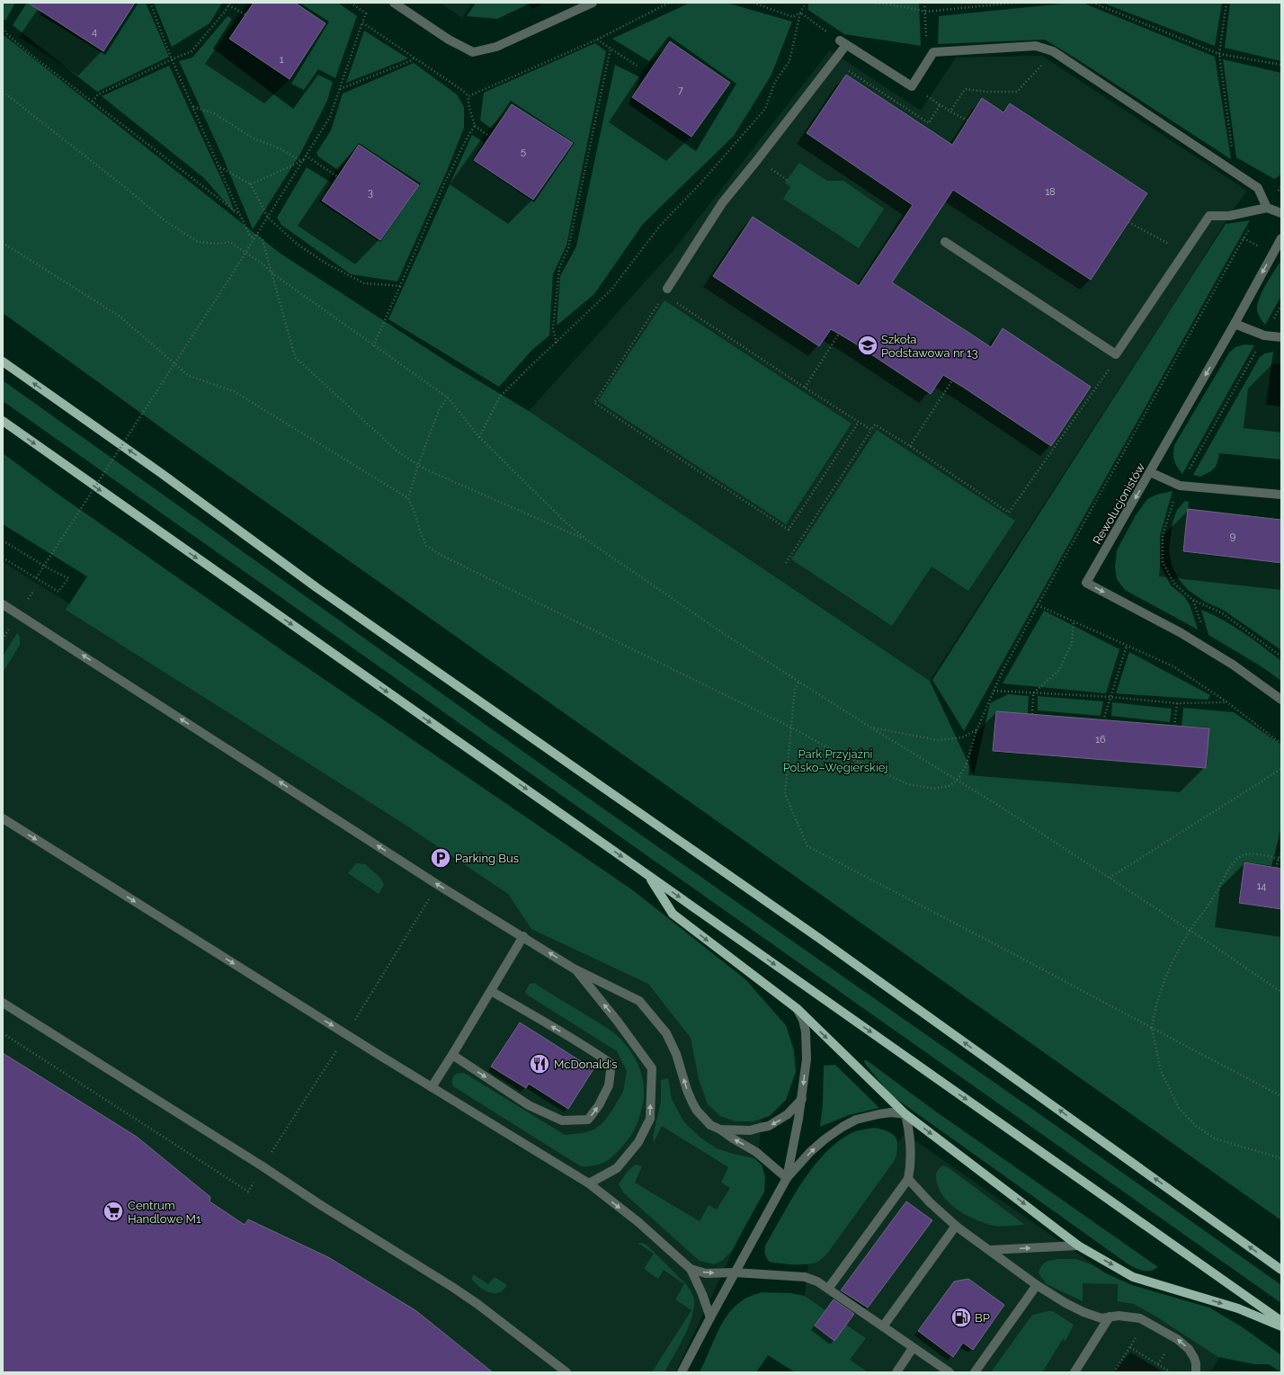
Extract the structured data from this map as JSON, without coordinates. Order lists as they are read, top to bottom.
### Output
{
  "streets": {
    "street": ["Rewolucjonistów"]
  },
  "parks": ["Park Przyjaźni Polsko–Węgierskiej"],
  "places": {
    "school or university": ["Szkoła Podstawowa nr 13"],
    "parking": ["Parking Bus"],
    "restaurant": ["McDonald's"],
    "supermarket": ["Centrum Handlowe M1"],
    "fuel station": ["BP"]
  },
  "house_numbers": [
    "4",
    "1",
    "7",
    "5",
    "18",
    "3",
    "9",
    "16",
    "14"
  ]
}
